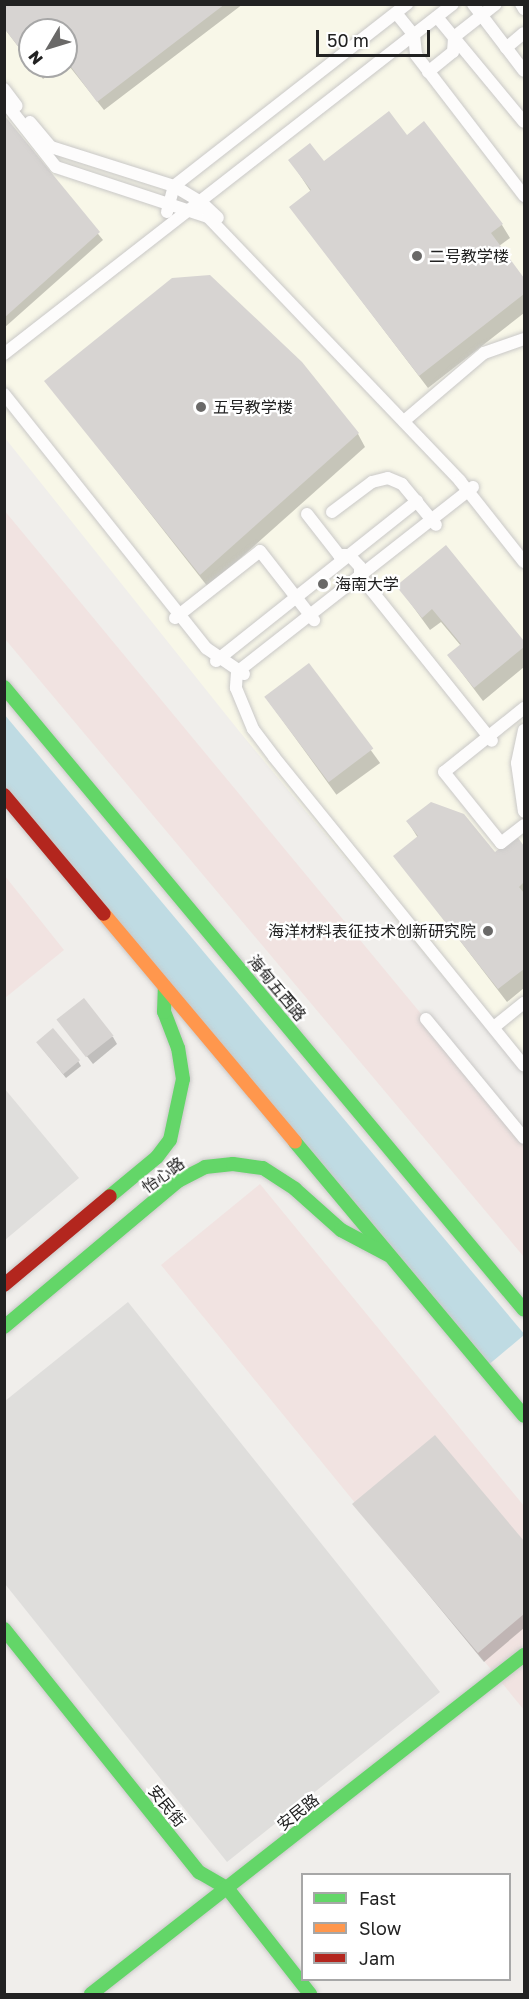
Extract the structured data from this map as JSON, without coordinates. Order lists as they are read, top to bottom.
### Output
{
  "streets": {
    "street": [
      "海甸五西路",
      "怡心路",
      "安民街",
      "安民路"
    ]
  },
  "crossings": [
    ["安民街", "安民路"]
  ],
  "places": [
    "二号教学楼",
    "五号教学楼",
    "海南大学",
    "海洋材料表征技术创新研究院"
  ],
  "legend": ["Fast", "Slow", "Jam"],
  "scale_bar": "50 m",
  "north": "bottom left"
}
